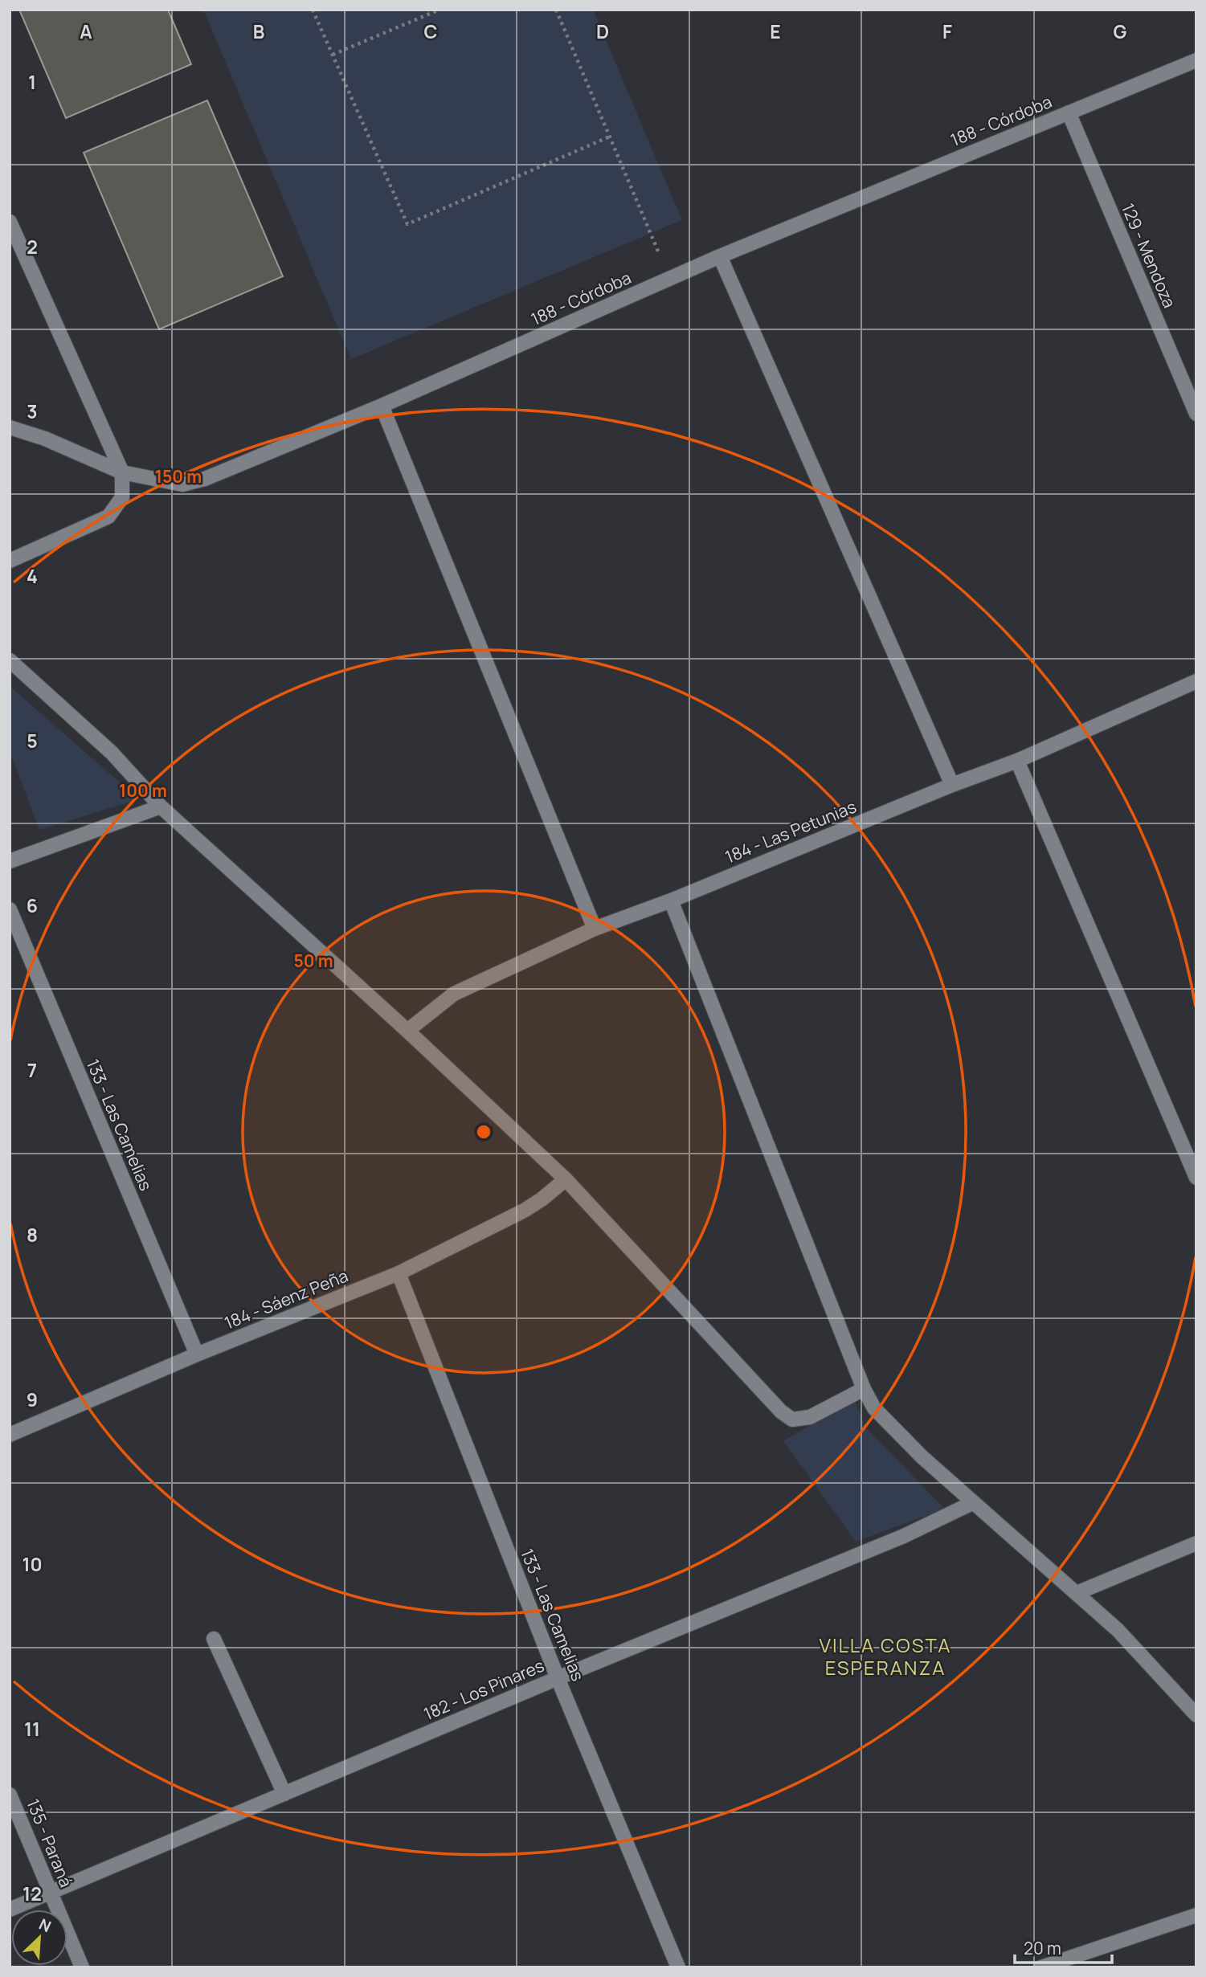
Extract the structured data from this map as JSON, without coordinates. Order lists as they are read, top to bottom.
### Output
{
  "streets": {
    "street": [
      "188 - Córdoba",
      "129 - Mendoza",
      "184 - Las Petunias",
      "133 - Las Camelias",
      "184 - Sáenz Peña",
      "182 - Los Pinares",
      "135 - Paraná"
    ]
  },
  "crossings": [
    ["188 - Córdoba", "129 - Mendoza"],
    ["133 - Las Camelias", "184 - Sáenz Peña"],
    ["133 - Las Camelias", "182 - Los Pinares"],
    ["182 - Los Pinares", "135 - Paraná"]
  ],
  "districts": ["VILLA COSTA ESPERANZA"],
  "scale_bar": "20 m",
  "north": "top right",
  "grid": {
    "columns": [
      "A",
      "B",
      "C",
      "D",
      "E",
      "F",
      "G"
    ],
    "rows": [
      "1",
      "2",
      "3",
      "4",
      "5",
      "6",
      "7",
      "8",
      "9",
      "10",
      "11",
      "12"
    ]
  },
  "rings": ["150 m", "100 m", "50 m"]
}
